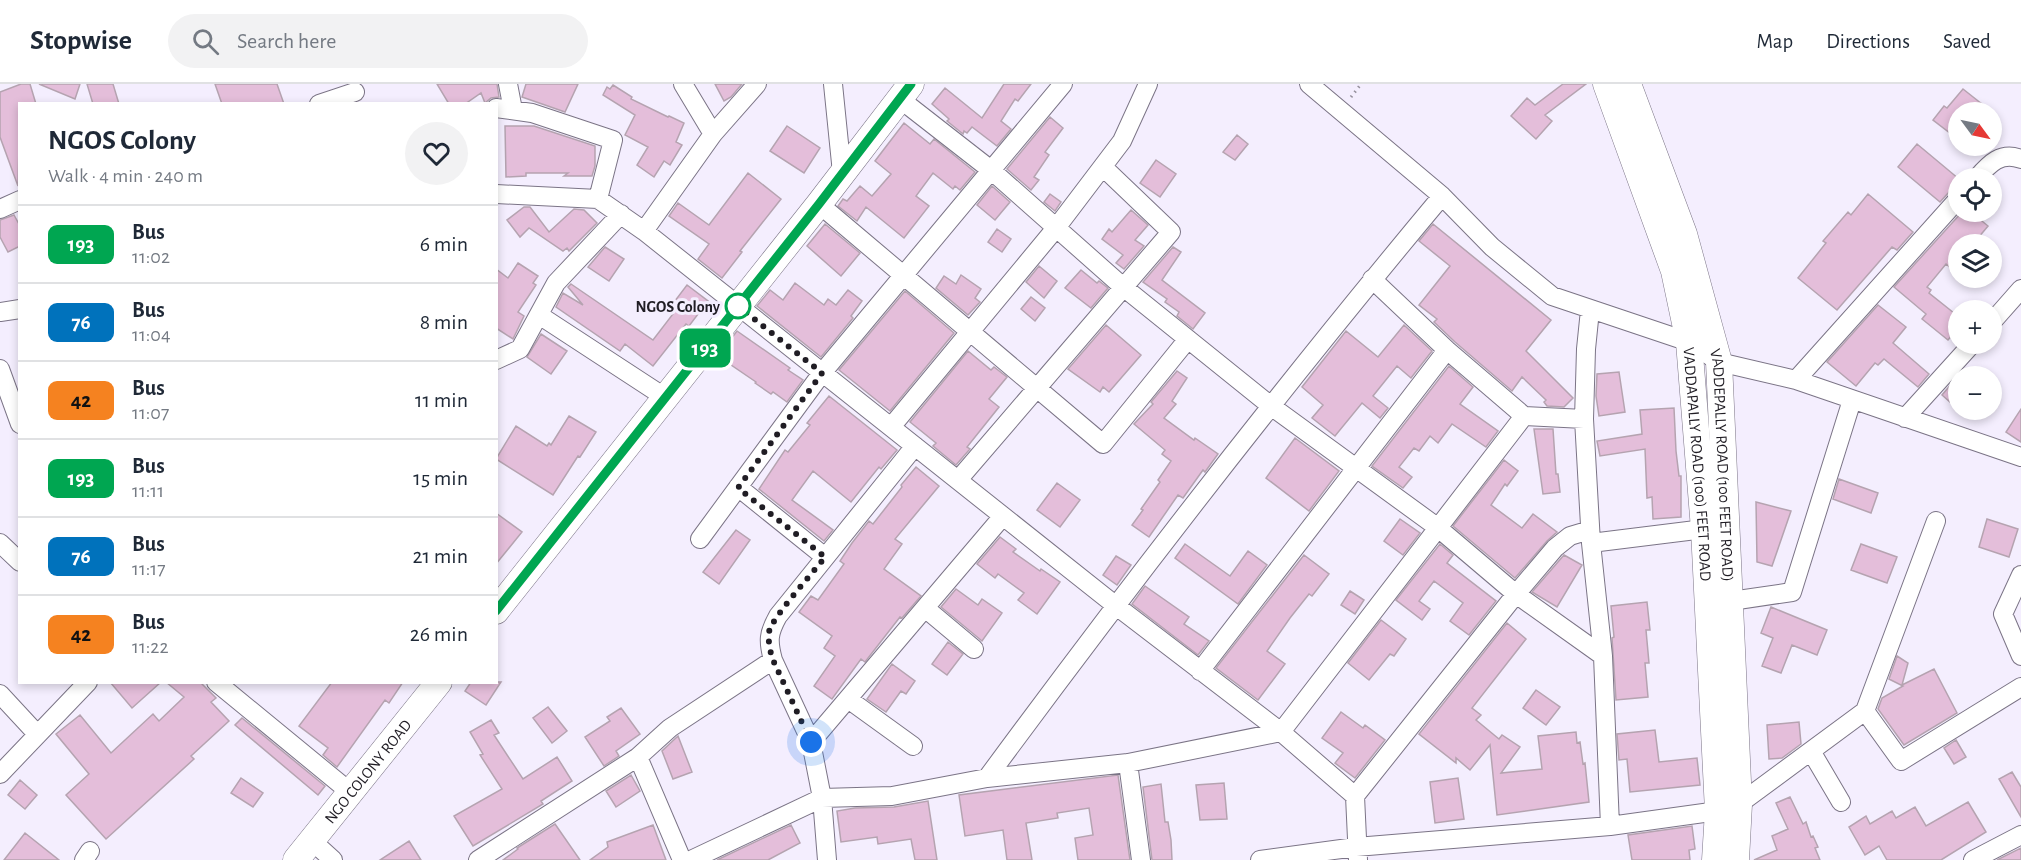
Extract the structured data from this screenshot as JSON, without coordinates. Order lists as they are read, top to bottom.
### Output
{
  "streets": {
    "main road": ["VADDAPALLY ROAD (100) FEET ROAD", "VADDEPALLY ROAD (100 FEET ROAD)", "NGO COLONY ROAD"]
  },
  "crossings": [
    ["VADDAPALLY ROAD (100) FEET ROAD", "VADDEPALLY ROAD (100 FEET ROAD)"]
  ],
  "places": ["NGOS Colony"],
  "lines": ["bus line 193"],
  "north": "bottom right",
  "page": {
    "header": "Stopwise",
    "search": "Search here",
    "nav": ["Map", "Directions", "Saved"],
    "on_map": "193",
    "map_buttons": ["+", "−"],
    "heading": ["NGOS Colony", "Walk · 4 min · 240 m"],
    "list": [
      {
        "mark": "193",
        "name": "Bus",
        "note": "11:02",
        "value": "6 min"
      },
      {
        "mark": "76",
        "name": "Bus",
        "note": "11:04",
        "value": "8 min"
      },
      {
        "mark": "42",
        "name": "Bus",
        "note": "11:07",
        "value": "11 min"
      },
      {
        "mark": "193",
        "name": "Bus",
        "note": "11:11",
        "value": "15 min"
      },
      {
        "mark": "76",
        "name": "Bus",
        "note": "11:17",
        "value": "21 min"
      },
      {
        "mark": "42",
        "name": "Bus",
        "note": "11:22",
        "value": "26 min"
      }
    ]
  }
}
